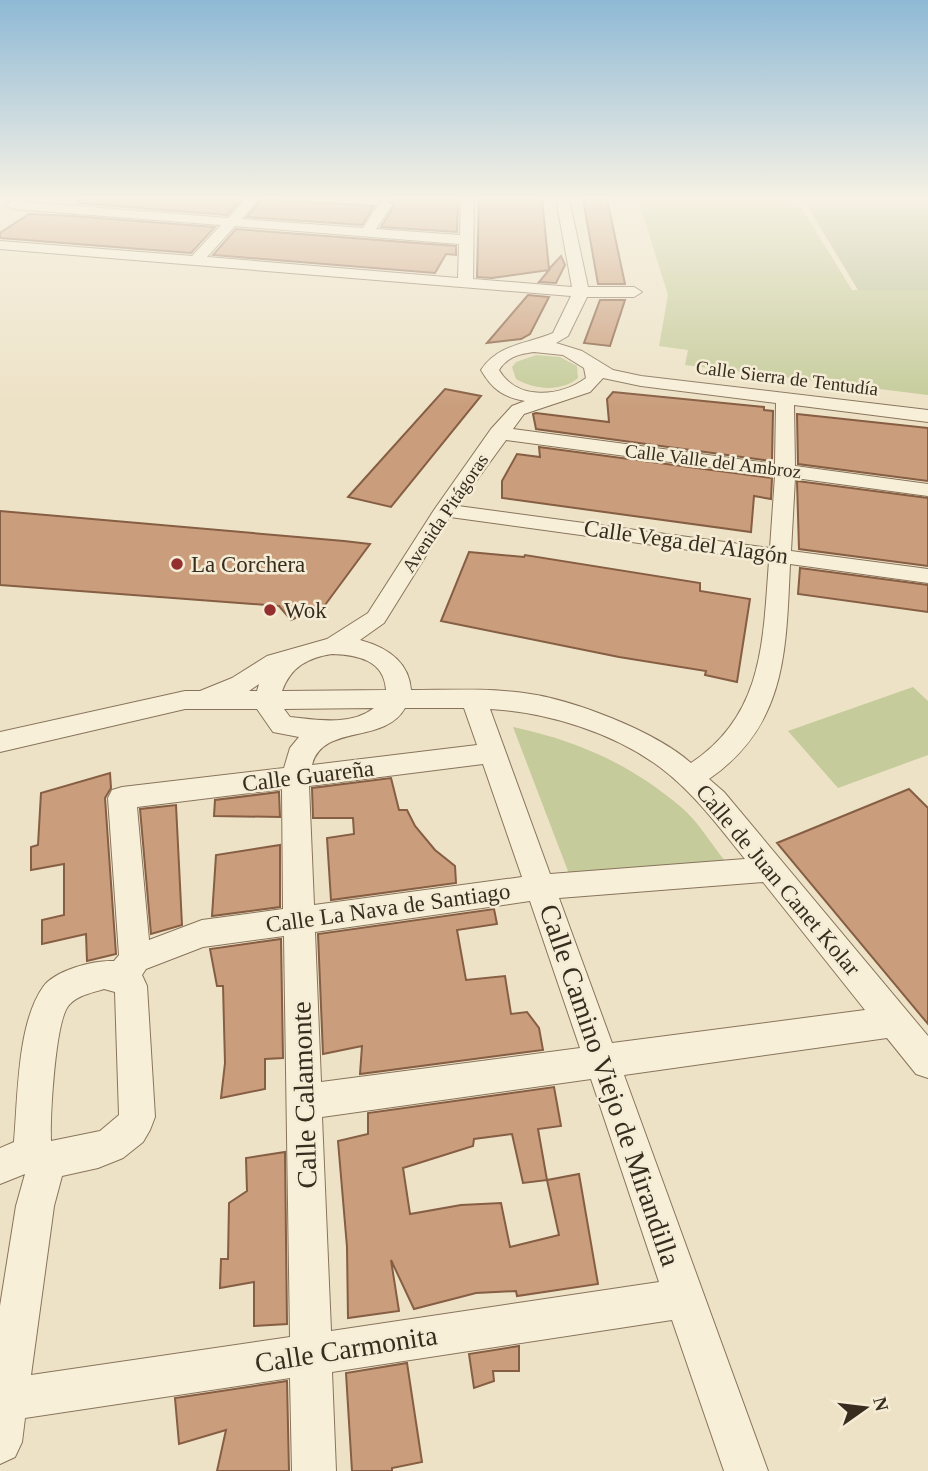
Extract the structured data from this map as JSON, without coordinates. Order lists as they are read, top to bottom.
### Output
{
  "streets": {
    "street": [
      "Calle Sierra de Tentudía",
      "Calle Valle del Ambroz",
      "Avenida Pitágoras",
      "Calle Vega del Alagón",
      "Calle Guareña",
      "Calle de Juan Canet Kolar",
      "Calle La Nava de Santiago",
      "Calle Camino Viejo de Mirandilla",
      "Calle Calamonte",
      "Calle Carmonita"
    ]
  },
  "crossings": [
    ["Calle Sierra de Tentudía", "Avenida Pitágoras"],
    ["Calle Valle del Ambroz", "Avenida Pitágoras"],
    ["Avenida Pitágoras", "Calle Vega del Alagón"],
    ["Calle Guareña", "Calle Camino Viejo de Mirandilla"],
    ["Calle Guareña", "Calle Calamonte"],
    ["Calle de Juan Canet Kolar", "Calle La Nava de Santiago"],
    ["Calle de Juan Canet Kolar", "Calle Camino Viejo de Mirandilla"],
    ["Calle La Nava de Santiago", "Calle Camino Viejo de Mirandilla"],
    ["Calle La Nava de Santiago", "Calle Calamonte"],
    ["Calle La Nava de Santiago", "Calle Carmonita"],
    ["Calle Camino Viejo de Mirandilla", "Calle Carmonita"],
    ["Calle Calamonte", "Calle Carmonita"]
  ],
  "places": ["La Corchera", "Wok"],
  "north": "right"
}
